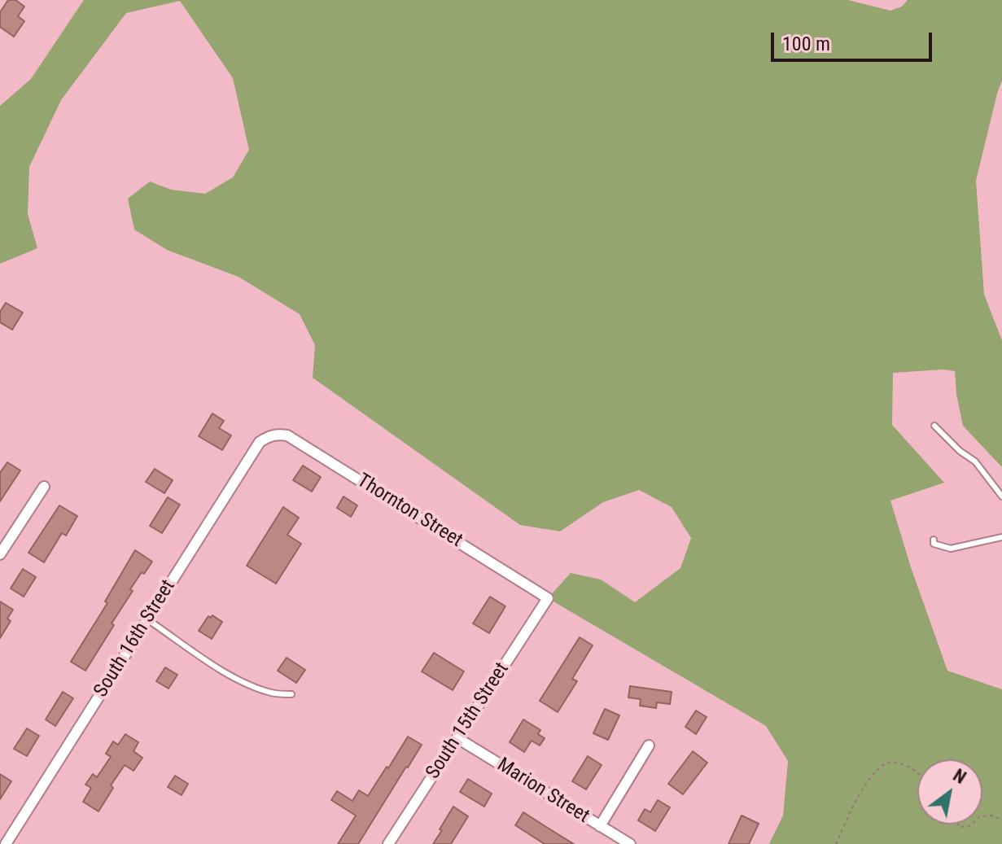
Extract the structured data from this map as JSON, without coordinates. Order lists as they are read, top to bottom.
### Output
{
  "streets": {
    "street": [
      "Thornton Street",
      "South 16th Street",
      "South 15th Street",
      "Marion Street"
    ]
  },
  "crossings": [
    ["Thornton Street", "South 16th Street"],
    ["Thornton Street", "South 15th Street"],
    ["South 15th Street", "Marion Street"]
  ],
  "scale_bar": "100 m",
  "north": "top right"
}
